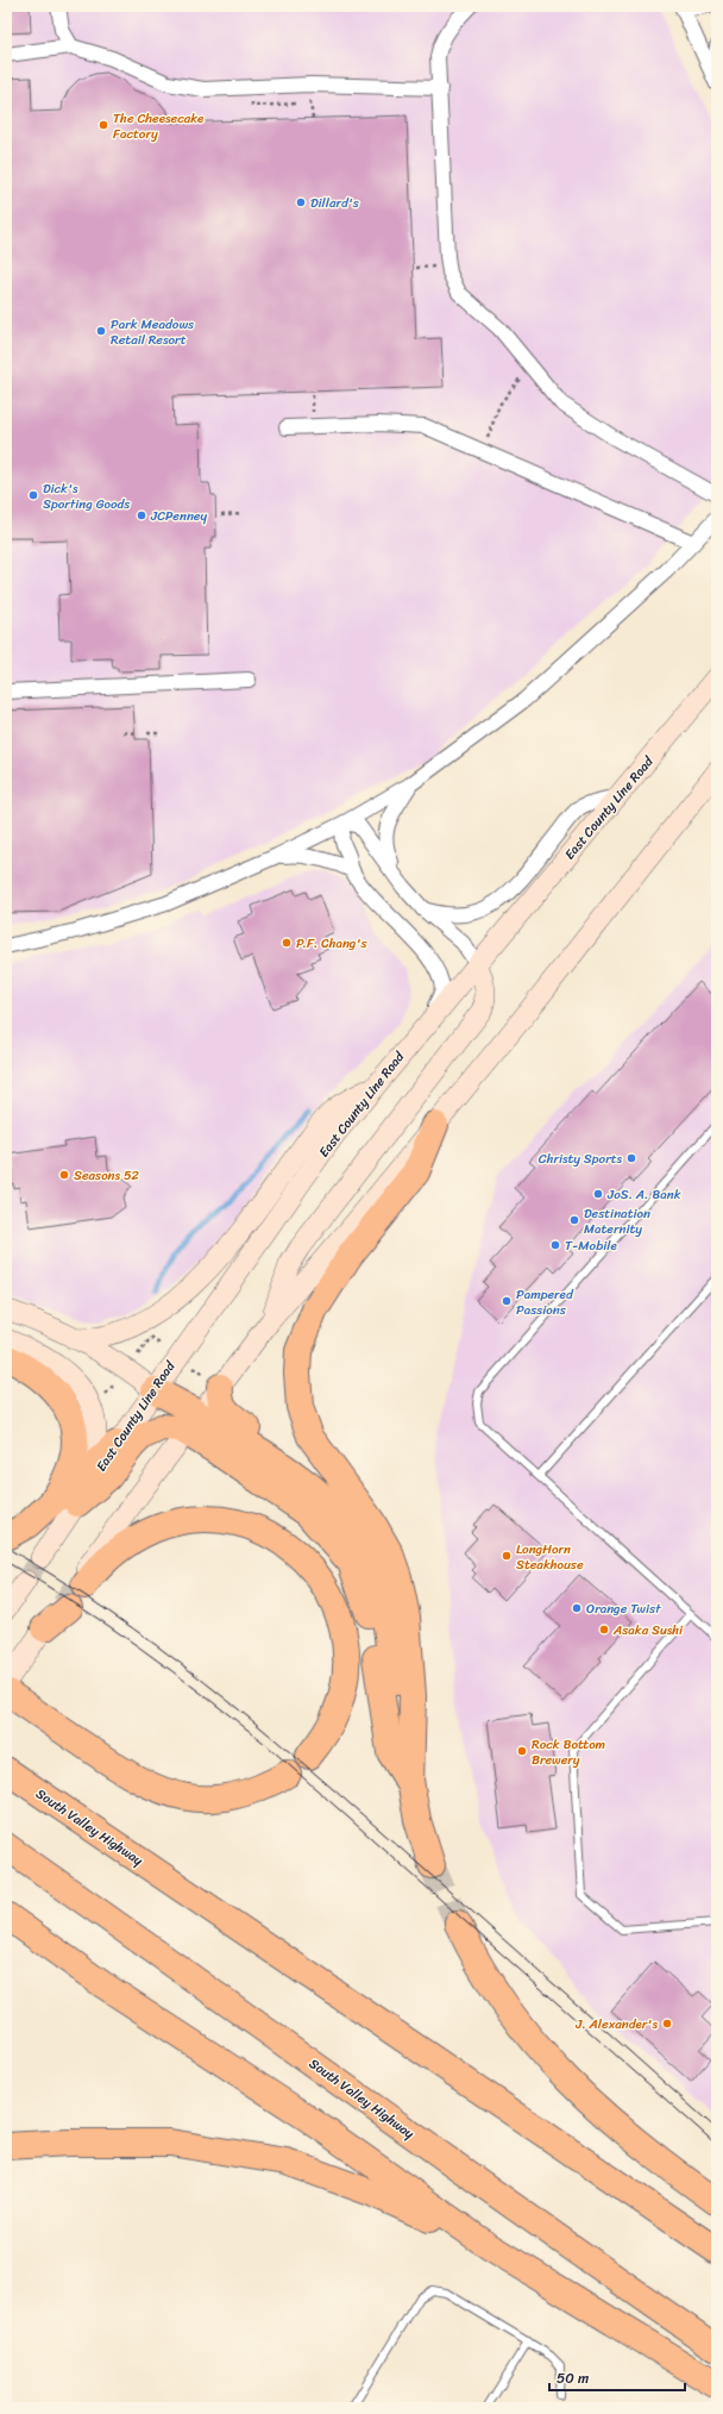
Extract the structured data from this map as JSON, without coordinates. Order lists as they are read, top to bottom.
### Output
{
  "streets": {
    "highway": ["South Valley Highway"],
    "main road": ["East County Line Road"]
  },
  "places": [
    "The Cheesecake Factory",
    "Dillard's",
    "Park Meadows Retail Resort",
    "Dick's Sporting Goods",
    "JCPenney",
    "P.F. Chang's",
    "Christy Sports",
    "Seasons 52",
    "JoS. A. Bank",
    "Destination Maternity",
    "T-Mobile",
    "Pampered Passions",
    "LongHorn Steakhouse",
    "Orange Twist",
    "Asaka Sushi",
    "Rock Bottom Brewery",
    "J. Alexander's"
  ],
  "scale_bar": "50 m"
}
